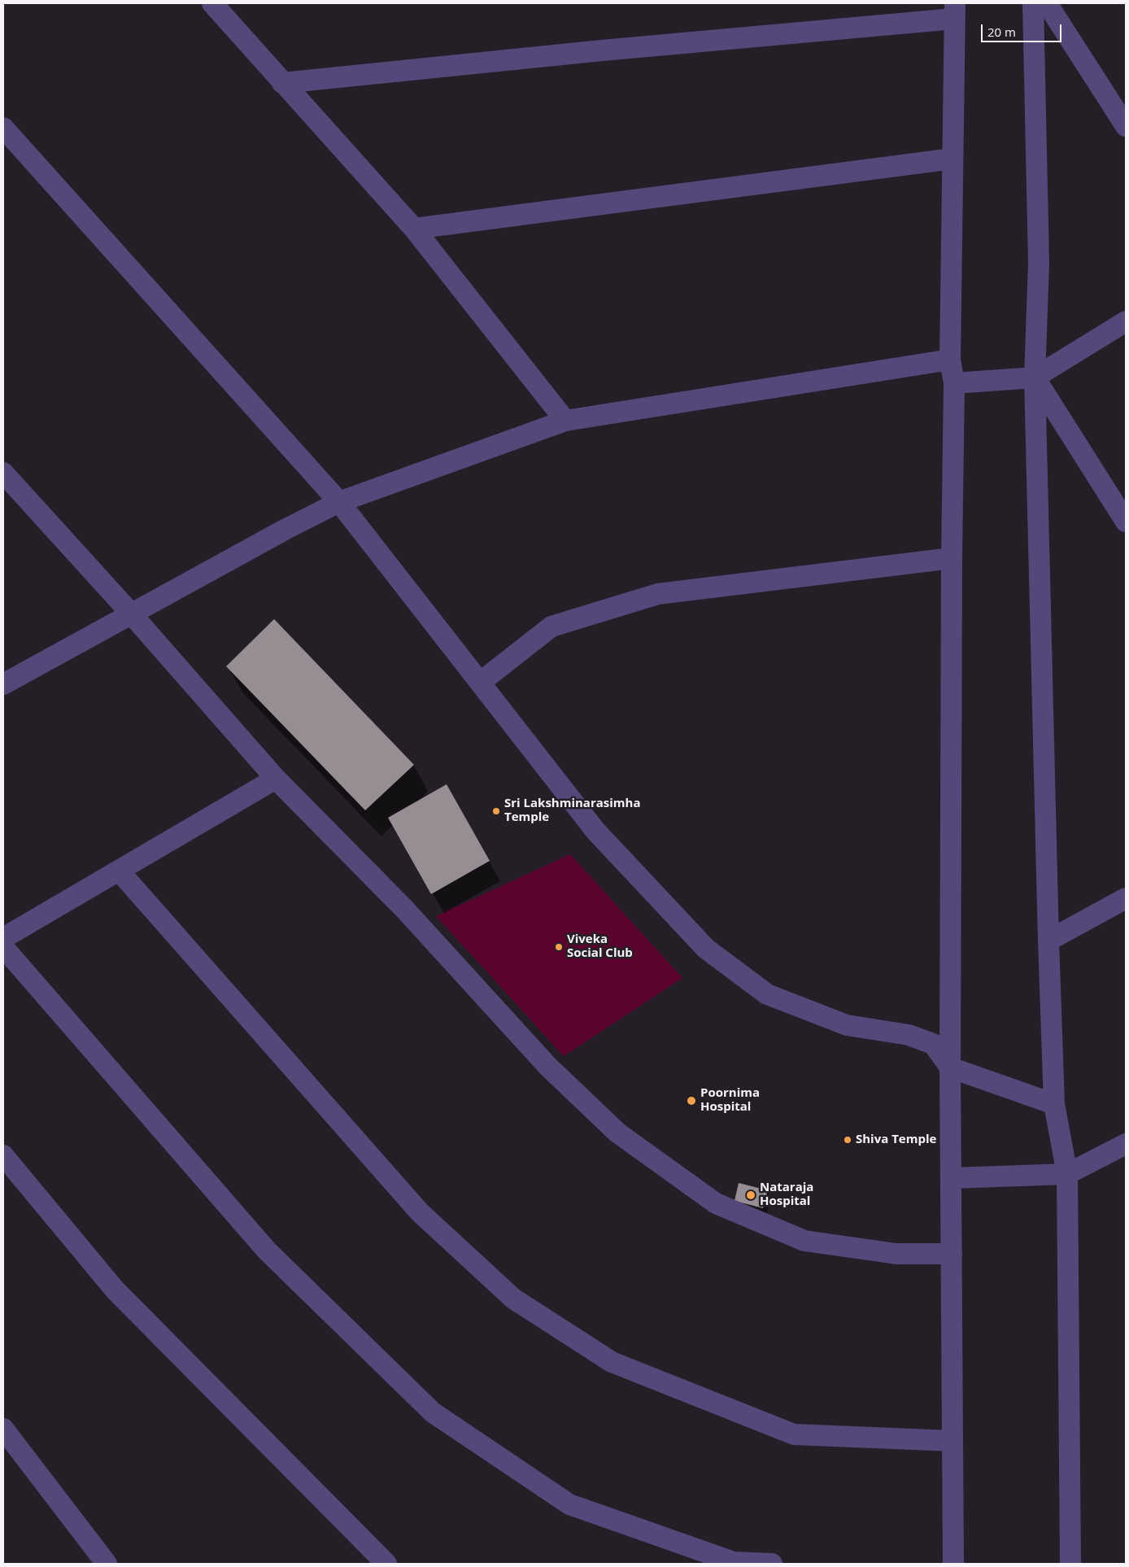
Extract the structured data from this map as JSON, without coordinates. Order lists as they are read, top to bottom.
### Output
{
  "places": [
    "Sri Lakshminarasimha Temple",
    "Viveka Social Club",
    "Poornima Hospital",
    "Shiva Temple",
    "Nataraja Hospital"
  ],
  "scale_bar": "20 m"
}
